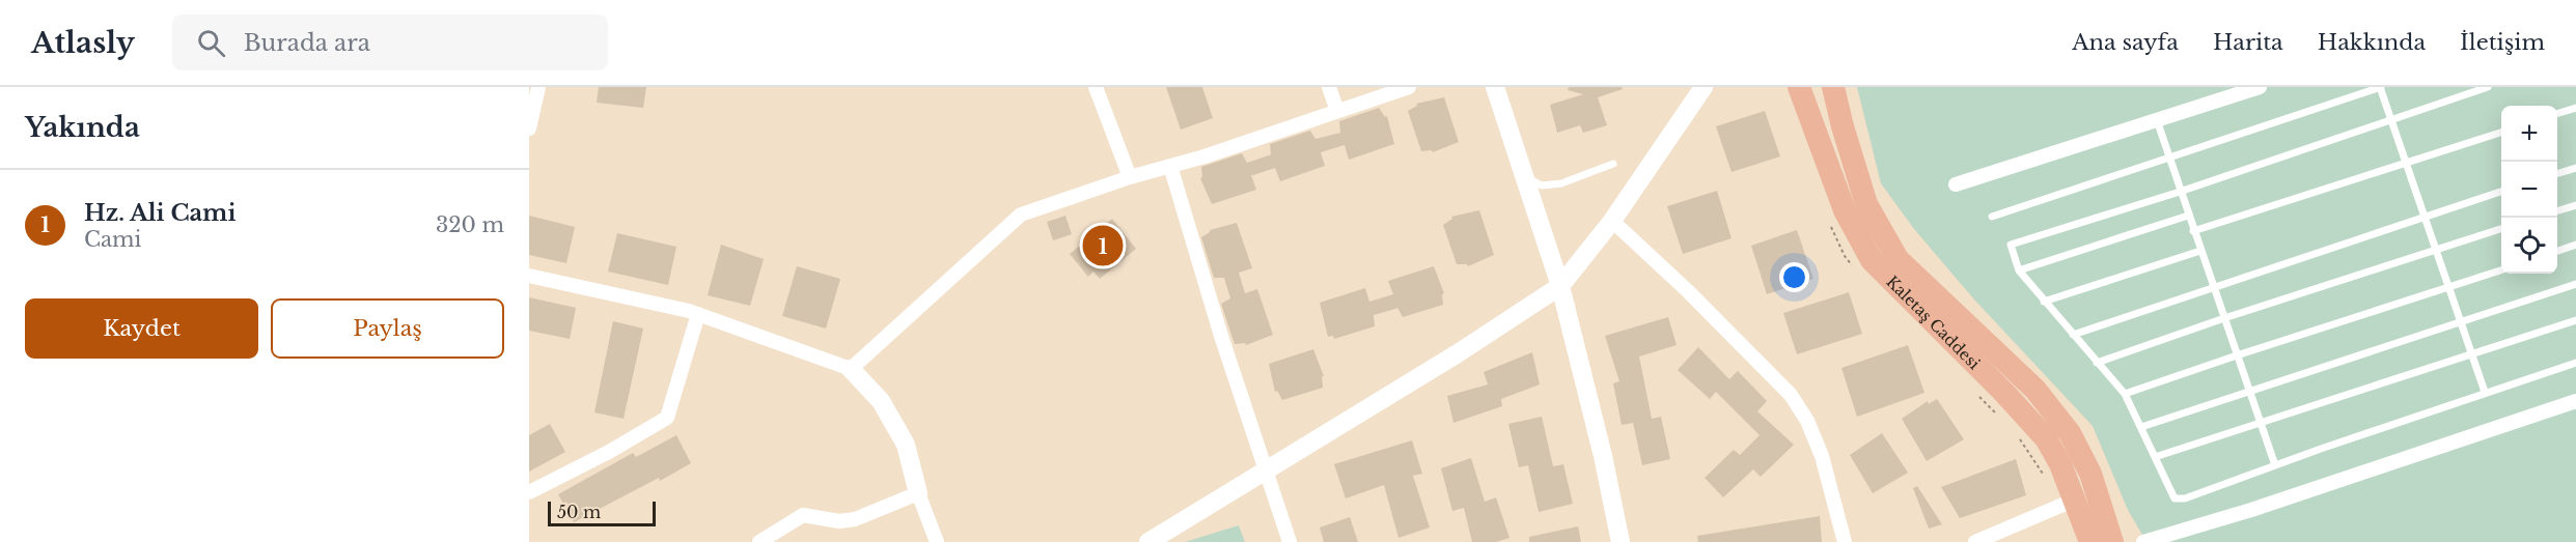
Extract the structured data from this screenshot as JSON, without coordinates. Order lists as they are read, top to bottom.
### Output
{
  "streets": {
    "main road": ["Kaletaş Caddesi"]
  },
  "scale_bar": "50 m",
  "page": {
    "header": "Atlasly",
    "search": "Burada ara",
    "nav": [
      "Ana sayfa",
      "Harita",
      "Hakkında",
      "İletişim"
    ],
    "heading": "Yakında",
    "map_buttons": ["+", "−"],
    "list": [
      {
        "mark": "1",
        "name": "Hz. Ali Cami",
        "note": "Cami",
        "value": "320 m"
      }
    ],
    "pins": "1",
    "buttons": ["Kaydet", "Paylaş"],
    "scale": "50 m"
  }
}
